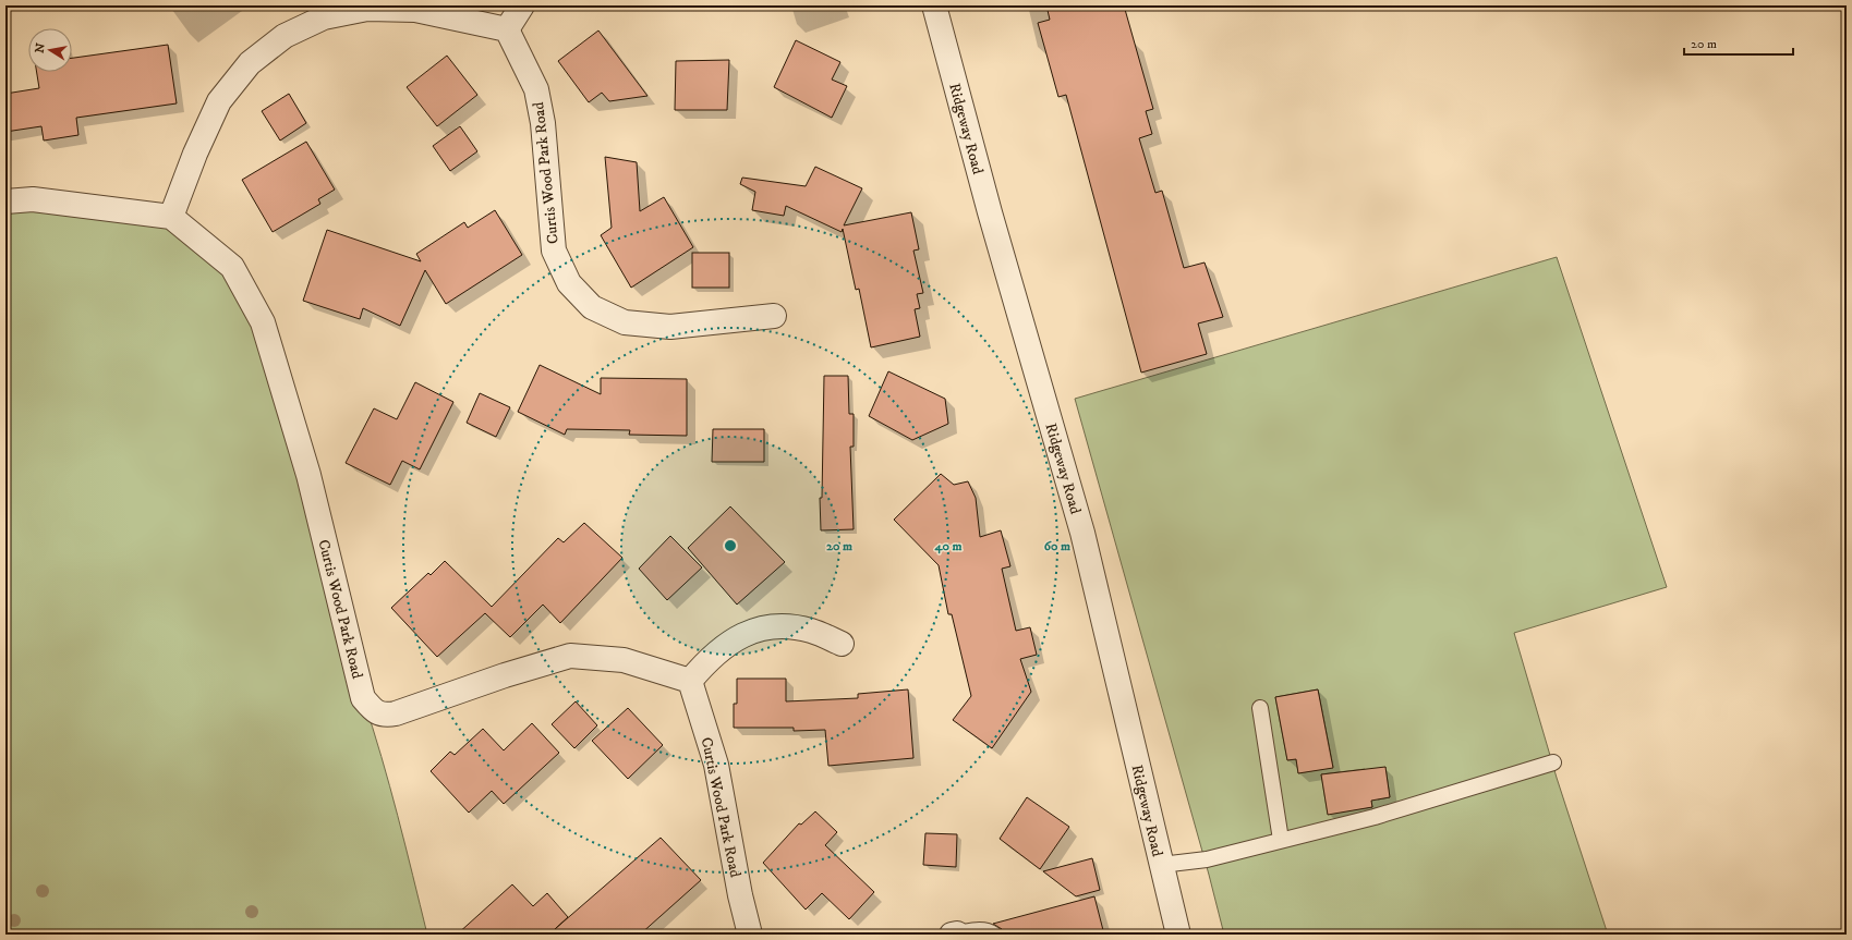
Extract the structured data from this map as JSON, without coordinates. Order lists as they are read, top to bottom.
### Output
{
  "streets": {
    "street": ["Ridgeway Road", "Curtis Wood Park Road"]
  },
  "scale_bar": "20 m",
  "north": "left",
  "rings": ["20 m", "40 m", "60 m"]
}
